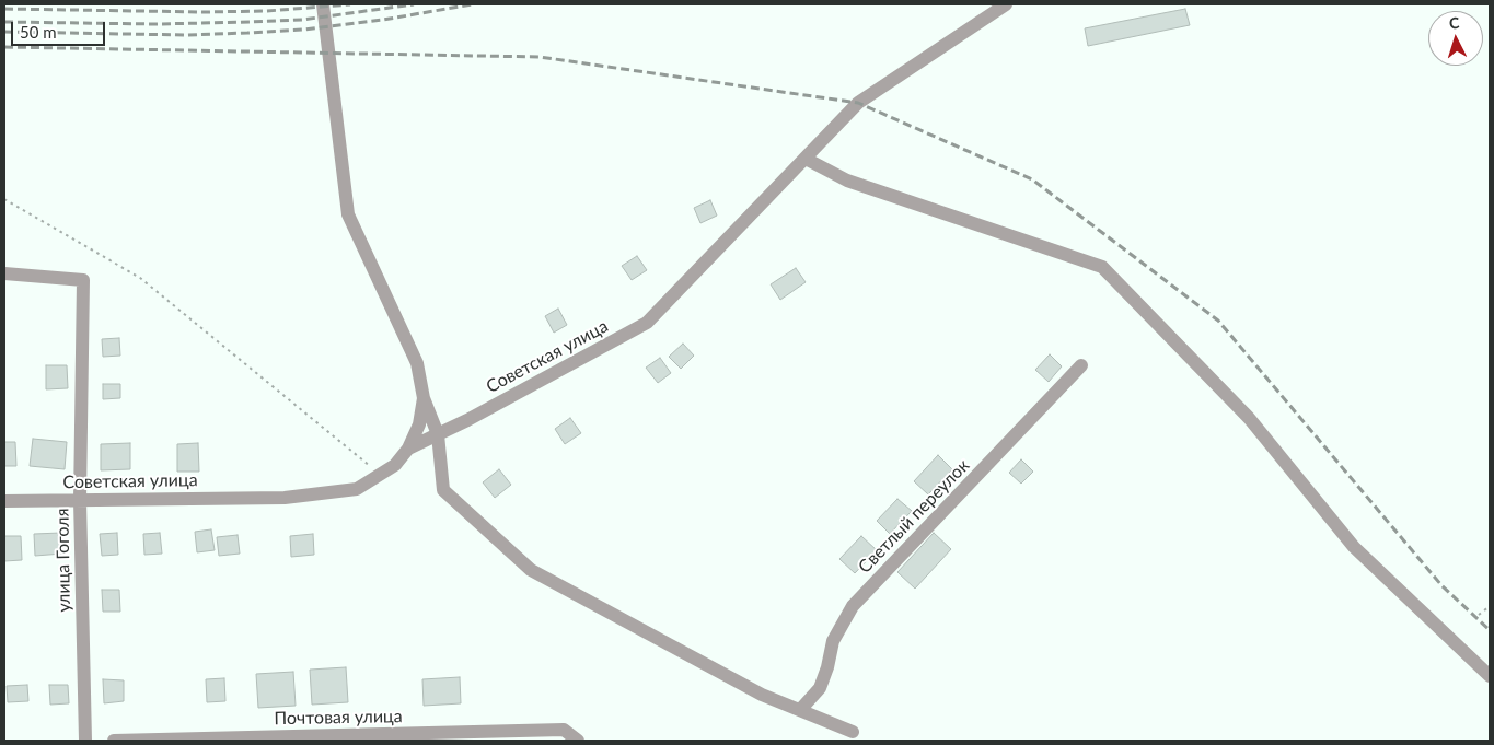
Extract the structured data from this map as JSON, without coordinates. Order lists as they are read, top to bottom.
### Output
{
  "streets": {
    "street": [
      "Советская улица",
      "Светлый переулок",
      "улица Гоголя",
      "Почтовая улица"
    ]
  },
  "crossings": [
    ["Советская улица", "улица Гоголя"]
  ],
  "scale_bar": "50 m",
  "north": "top"
}
